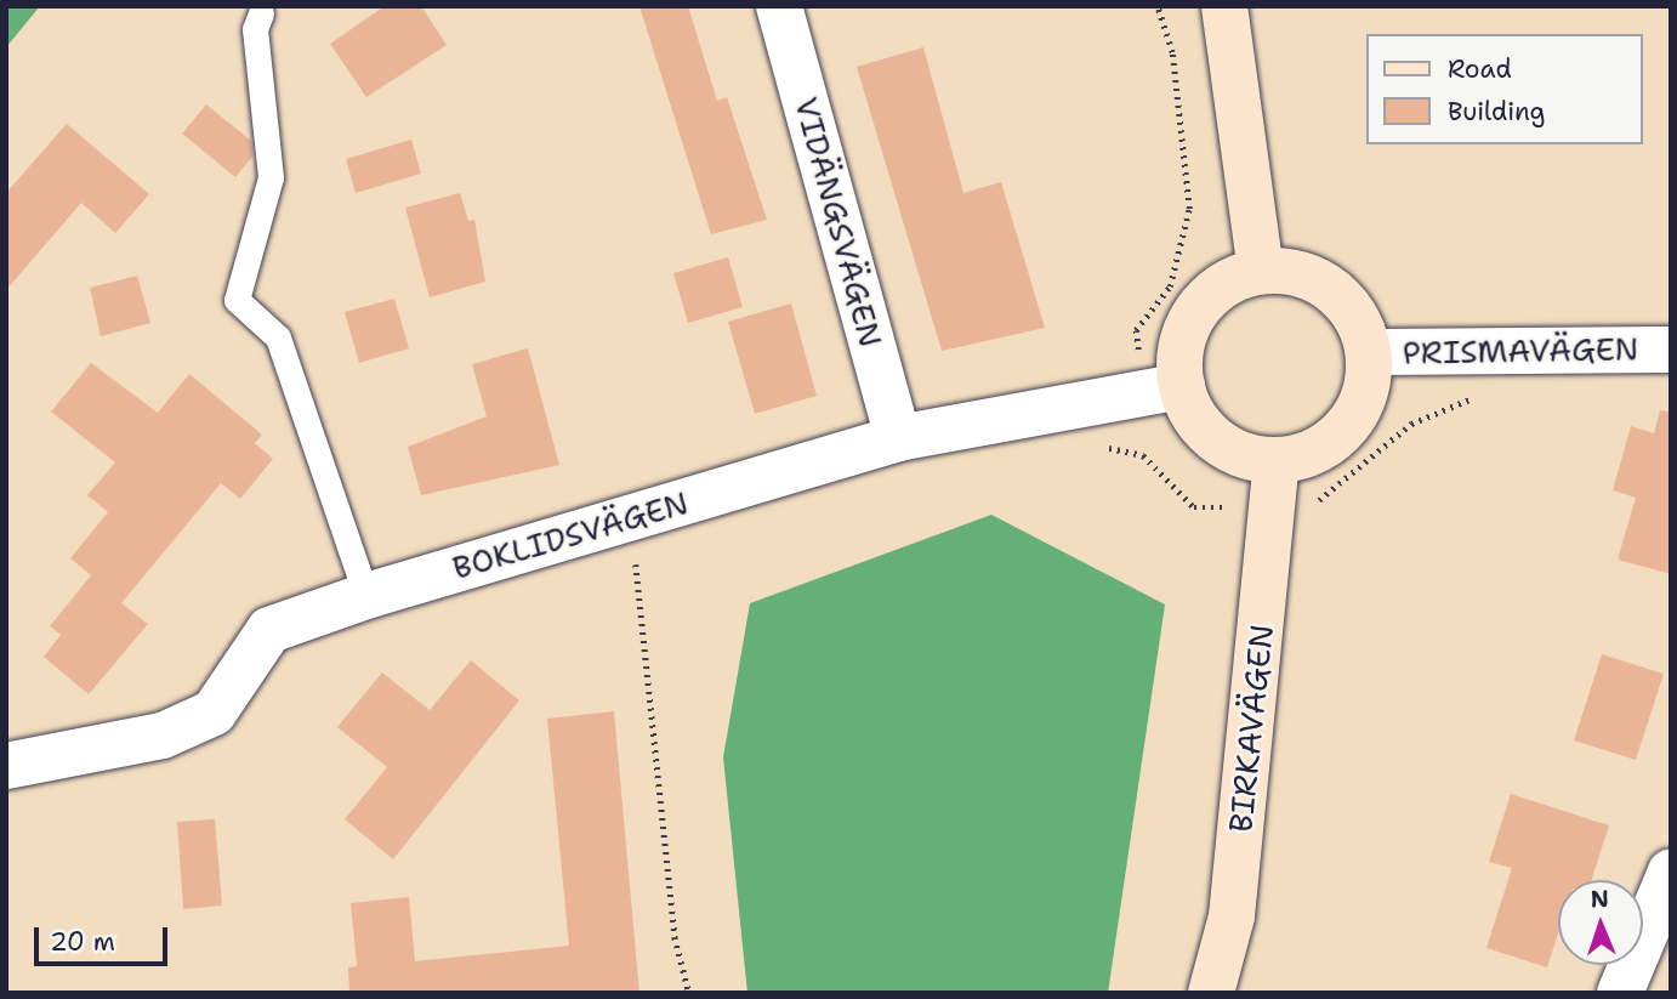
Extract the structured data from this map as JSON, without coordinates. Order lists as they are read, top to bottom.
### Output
{
  "streets": {
    "street": [
      "VIDÄNGSVÄGEN",
      "PRISMAVÄGEN",
      "BOKLIDSVÄGEN",
      "BIRKAVÄGEN"
    ]
  },
  "crossings": [
    ["VIDÄNGSVÄGEN", "BOKLIDSVÄGEN"],
    ["PRISMAVÄGEN", "BOKLIDSVÄGEN"],
    ["PRISMAVÄGEN", "BIRKAVÄGEN"],
    ["BOKLIDSVÄGEN", "BIRKAVÄGEN"]
  ],
  "legend": ["Road", "Building"],
  "scale_bar": "20 m",
  "north": "top"
}
